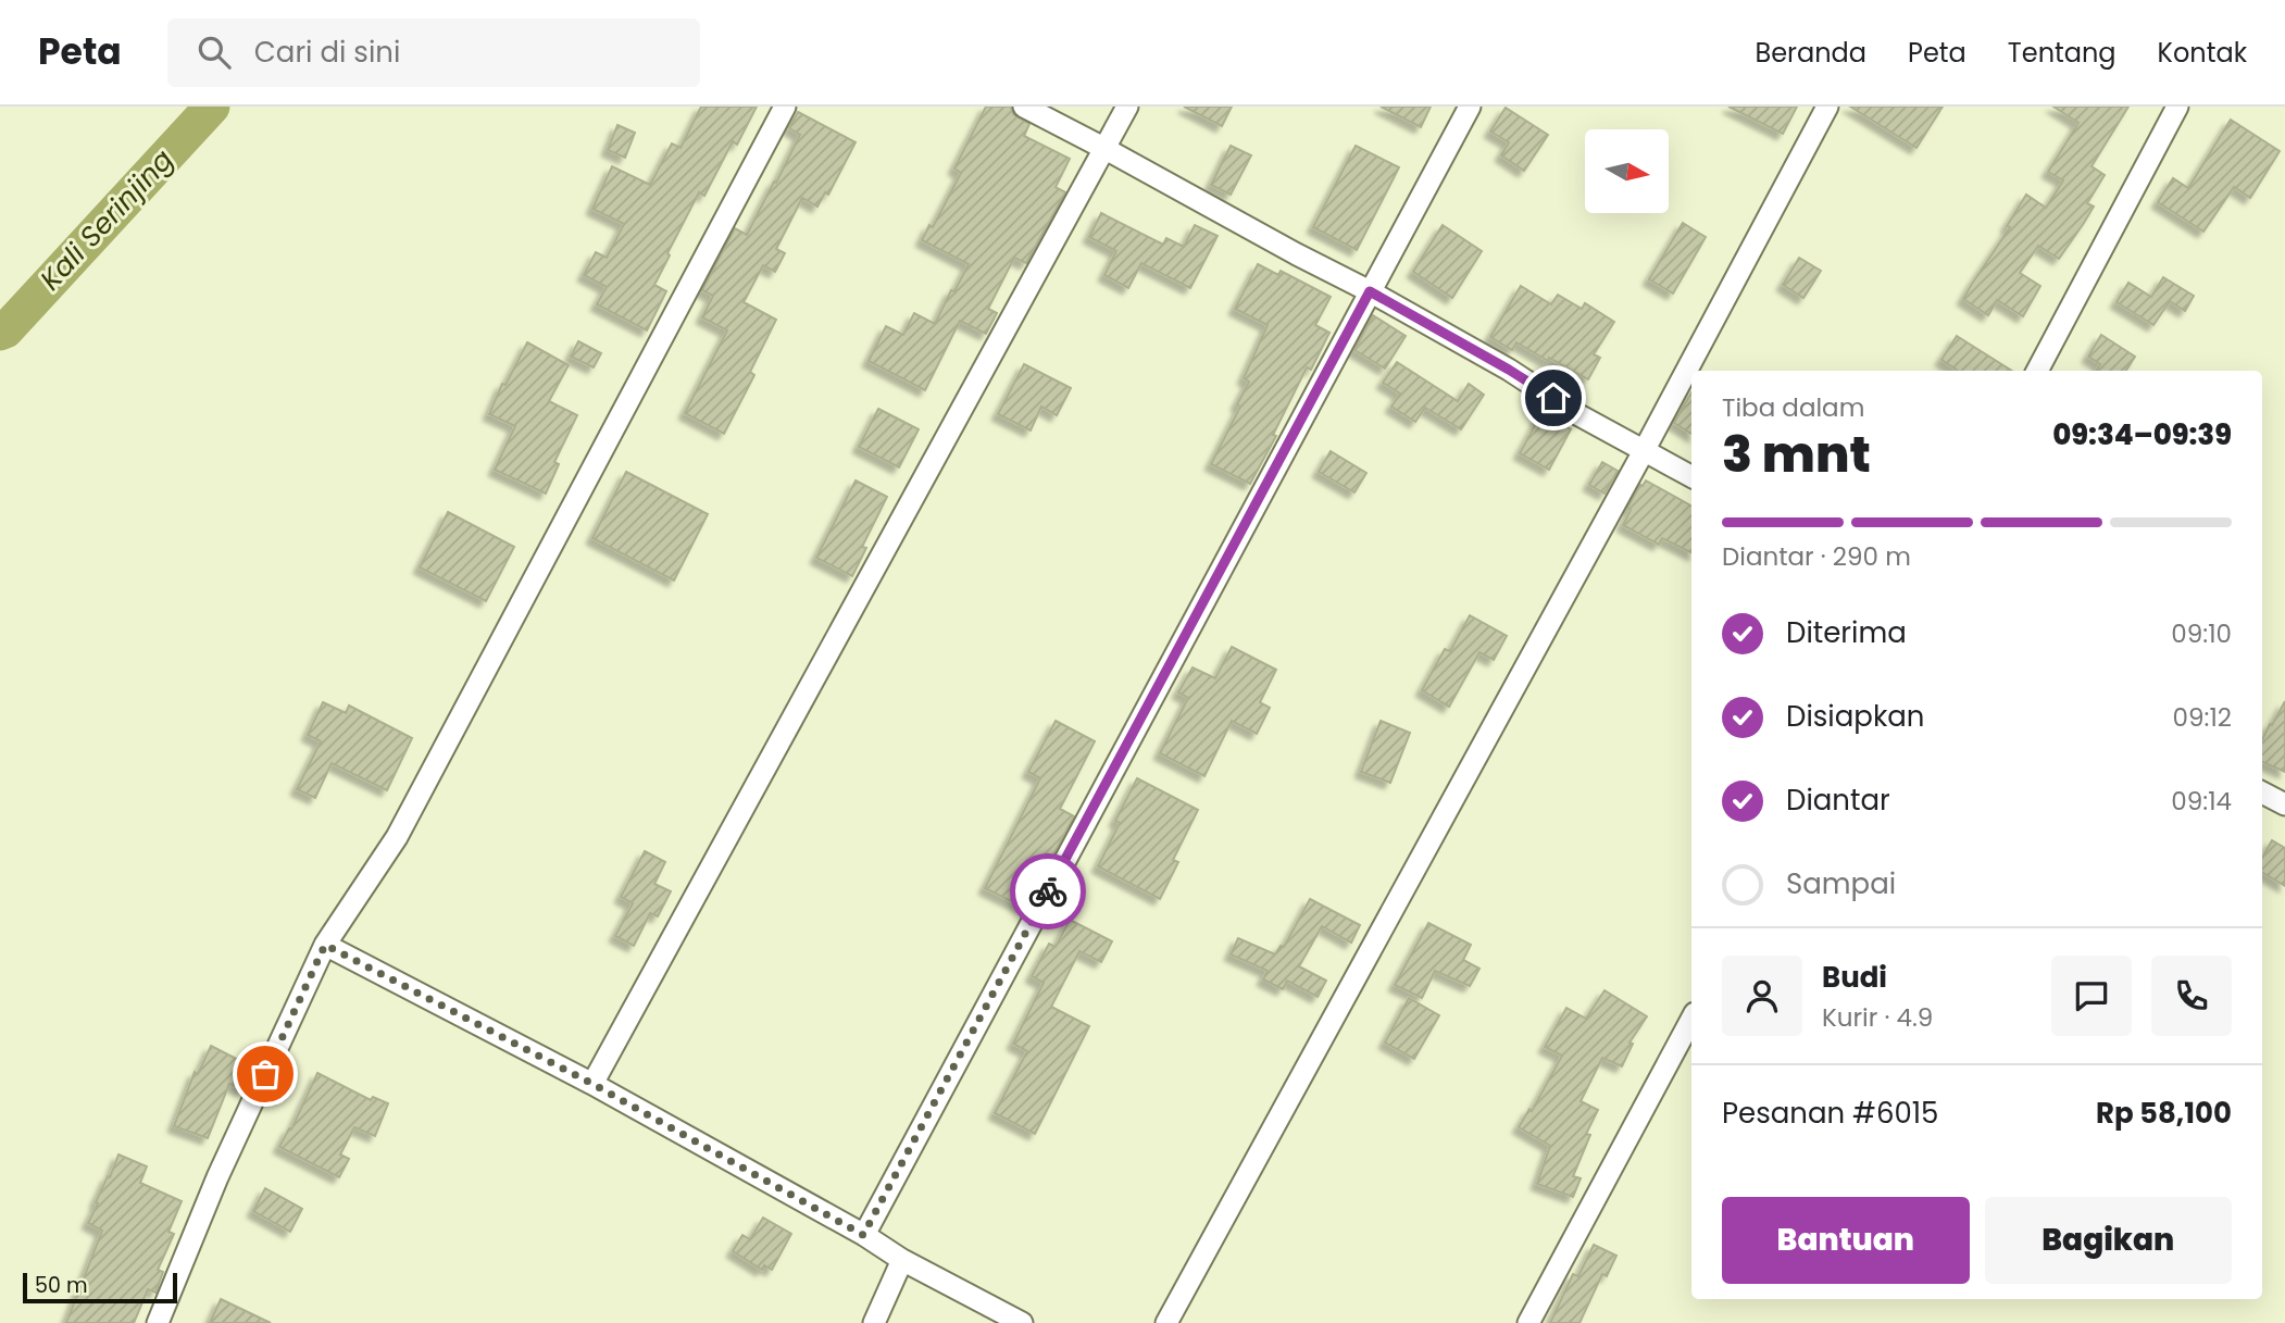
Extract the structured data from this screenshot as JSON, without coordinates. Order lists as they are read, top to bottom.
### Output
{
  "water": ["Kali Serinjing"],
  "scale_bar": "50 m",
  "north": "right",
  "page": {
    "header": "Peta",
    "search": "Cari di sini",
    "nav": [
      "Beranda",
      "Peta",
      "Tentang",
      "Kontak"
    ],
    "heading": ["3 mnt", "Tiba dalam", "09:34–09:39"],
    "panel": [
      "Budi",
      "Kurir · 4.9",
      "Pesanan #6015",
      "Rp 58,100"
    ],
    "bar": "Diantar · 290 m",
    "list": [
      ["Diterima", "09:10"],
      ["Disiapkan", "09:12"],
      ["Diantar", "09:14"],
      "Sampai"
    ],
    "buttons": ["Bantuan", "Bagikan"],
    "scale": "50 m"
  }
}
